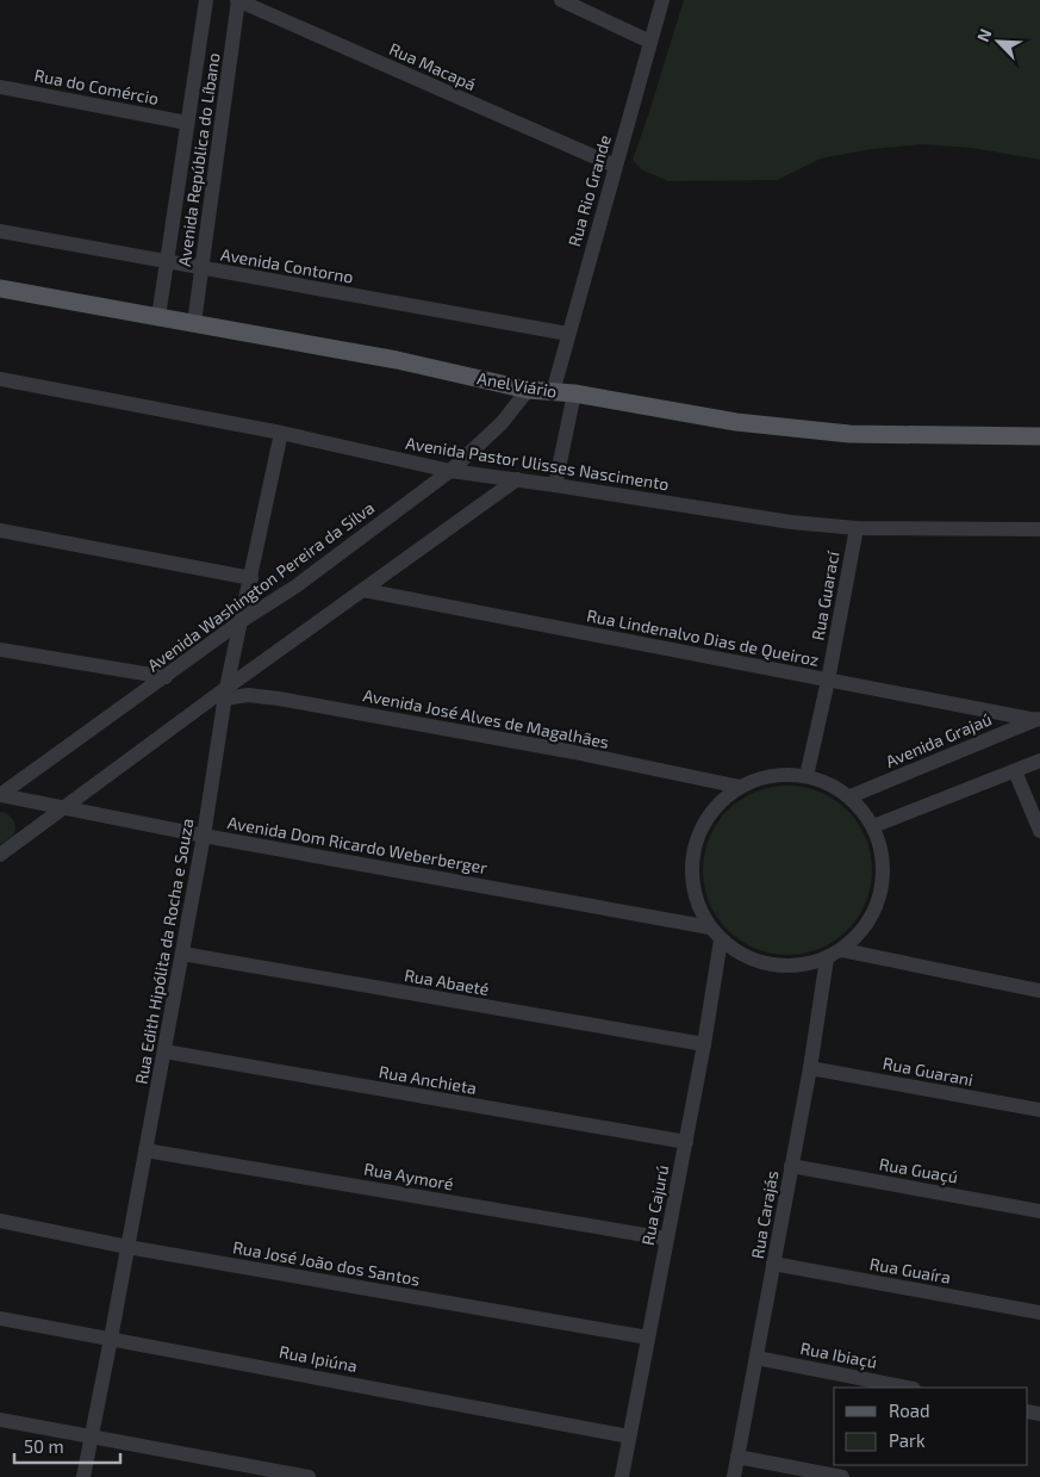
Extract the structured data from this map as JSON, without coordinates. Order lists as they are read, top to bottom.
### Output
{
  "streets": {
    "main road": ["Anel Viário"],
    "street": [
      "Rua Macapá",
      "Rua do Comércio",
      "Avenida República do Líbano",
      "Rua Rio Grande",
      "Avenida Contorno",
      "Avenida Pastor Ulisses Nascimento",
      "Avenida Washington Pereira da Silva",
      "Rua Guarací",
      "Rua Lindenalvo Dias de Queiroz",
      "Avenida José Alves de Magalhães",
      "Avenida Grajaú",
      "Avenida Dom Ricardo Weberberger",
      "Rua Edith Hipólita da Rocha e Souza",
      "Rua Abaeté",
      "Rua Guarani",
      "Rua Anchieta",
      "Rua Guaçú",
      "Rua Aymoré",
      "Rua Cajurú",
      "Rua Carajás",
      "Rua José João dos Santos",
      "Rua Guaíra",
      "Rua Ibiaçú",
      "Rua Ipiúna"
    ]
  },
  "crossings": [
    ["Rua Macapá", "Avenida República do Líbano"],
    ["Rua Macapá", "Rua Rio Grande"],
    ["Rua do Comércio", "Avenida República do Líbano"],
    ["Avenida República do Líbano", "Avenida Contorno"],
    ["Avenida República do Líbano", "Anel Viário"],
    ["Rua Rio Grande", "Avenida Contorno"],
    ["Rua Rio Grande", "Anel Viário"],
    ["Anel Viário", "Avenida Washington Pereira da Silva"],
    ["Avenida Pastor Ulisses Nascimento", "Avenida Washington Pereira da Silva"],
    ["Avenida Pastor Ulisses Nascimento", "Rua Guarací"],
    ["Avenida Pastor Ulisses Nascimento", "Rua Edith Hipólita da Rocha e Souza"],
    ["Avenida Washington Pereira da Silva", "Avenida Dom Ricardo Weberberger"],
    ["Avenida Washington Pereira da Silva", "Rua Edith Hipólita da Rocha e Souza"],
    ["Rua Guarací", "Rua Lindenalvo Dias de Queiroz"],
    ["Rua Guarací", "Avenida José Alves de Magalhães"],
    ["Rua Guarací", "Avenida Grajaú"],
    ["Rua Guarací", "Avenida Dom Ricardo Weberberger"],
    ["Rua Guarací", "Rua Cajurú"],
    ["Rua Guarací", "Rua Carajás"],
    ["Rua Lindenalvo Dias de Queiroz", "Avenida Grajaú"],
    ["Avenida José Alves de Magalhães", "Avenida Grajaú"],
    ["Avenida José Alves de Magalhães", "Avenida Dom Ricardo Weberberger"],
    ["Avenida José Alves de Magalhães", "Rua Edith Hipólita da Rocha e Souza"],
    ["Avenida José Alves de Magalhães", "Rua Cajurú"],
    ["Avenida José Alves de Magalhães", "Rua Carajás"],
    ["Avenida Grajaú", "Avenida Dom Ricardo Weberberger"],
    ["Avenida Grajaú", "Rua Cajurú"],
    ["Avenida Grajaú", "Rua Carajás"],
    ["Avenida Dom Ricardo Weberberger", "Rua Edith Hipólita da Rocha e Souza"],
    ["Avenida Dom Ricardo Weberberger", "Rua Cajurú"],
    ["Avenida Dom Ricardo Weberberger", "Rua Carajás"],
    ["Rua Edith Hipólita da Rocha e Souza", "Rua Abaeté"],
    ["Rua Edith Hipólita da Rocha e Souza", "Rua Anchieta"],
    ["Rua Edith Hipólita da Rocha e Souza", "Rua Aymoré"],
    ["Rua Edith Hipólita da Rocha e Souza", "Rua José João dos Santos"],
    ["Rua Edith Hipólita da Rocha e Souza", "Rua Ipiúna"],
    ["Rua Abaeté", "Rua Cajurú"],
    ["Rua Guarani", "Rua Carajás"],
    ["Rua Anchieta", "Rua Cajurú"],
    ["Rua Guaçú", "Rua Carajás"],
    ["Rua Aymoré", "Rua Cajurú"],
    ["Rua Cajurú", "Rua Carajás"],
    ["Rua Cajurú", "Rua José João dos Santos"],
    ["Rua Cajurú", "Rua Ipiúna"],
    ["Rua Carajás", "Rua Guaíra"],
    ["Rua Carajás", "Rua Ibiaçú"]
  ],
  "legend": ["Road", "Park"],
  "scale_bar": "50 m",
  "north": "top left"
}
